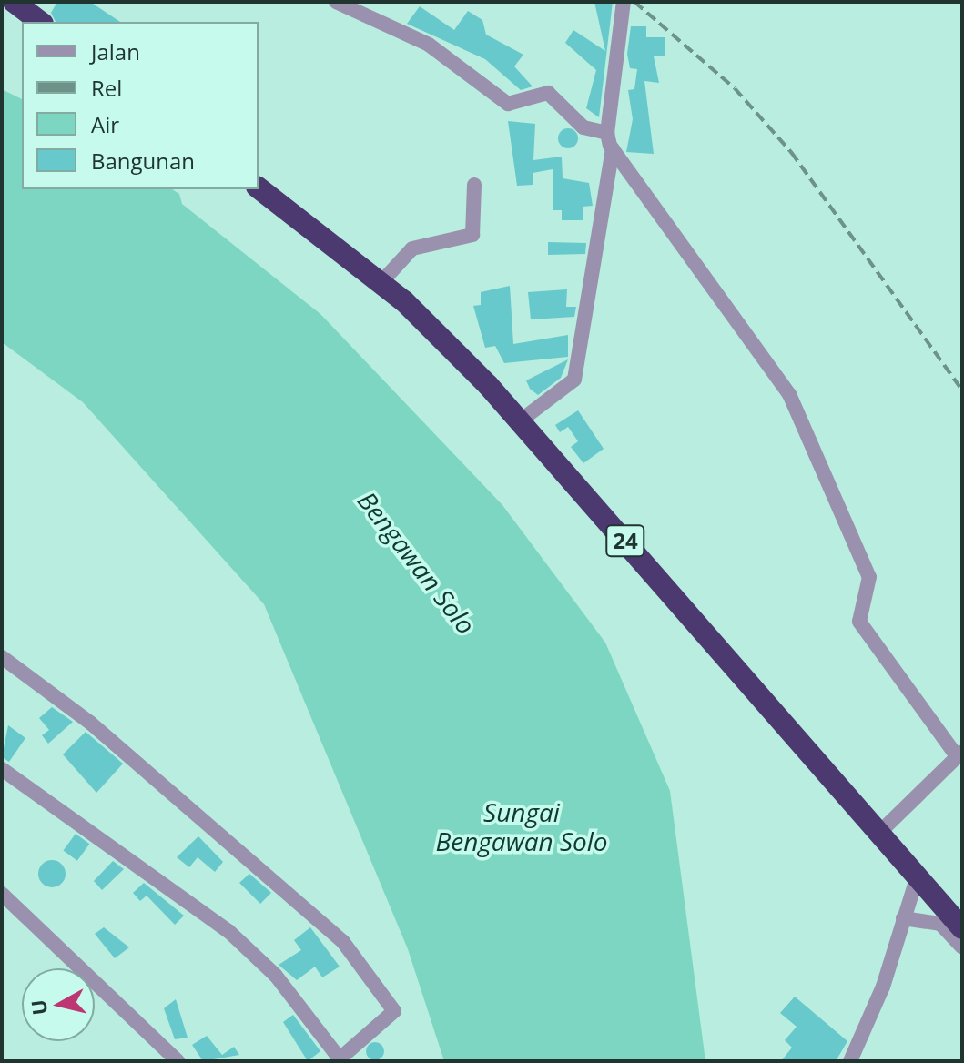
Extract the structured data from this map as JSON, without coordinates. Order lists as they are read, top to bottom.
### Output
{
  "streets": {
    "highway": ["24"]
  },
  "water": ["Bengawan Solo", "Sungai Bengawan Solo"],
  "legend": [
    "Jalan",
    "Rel",
    "Air",
    "Bangunan"
  ],
  "north": "left"
}
